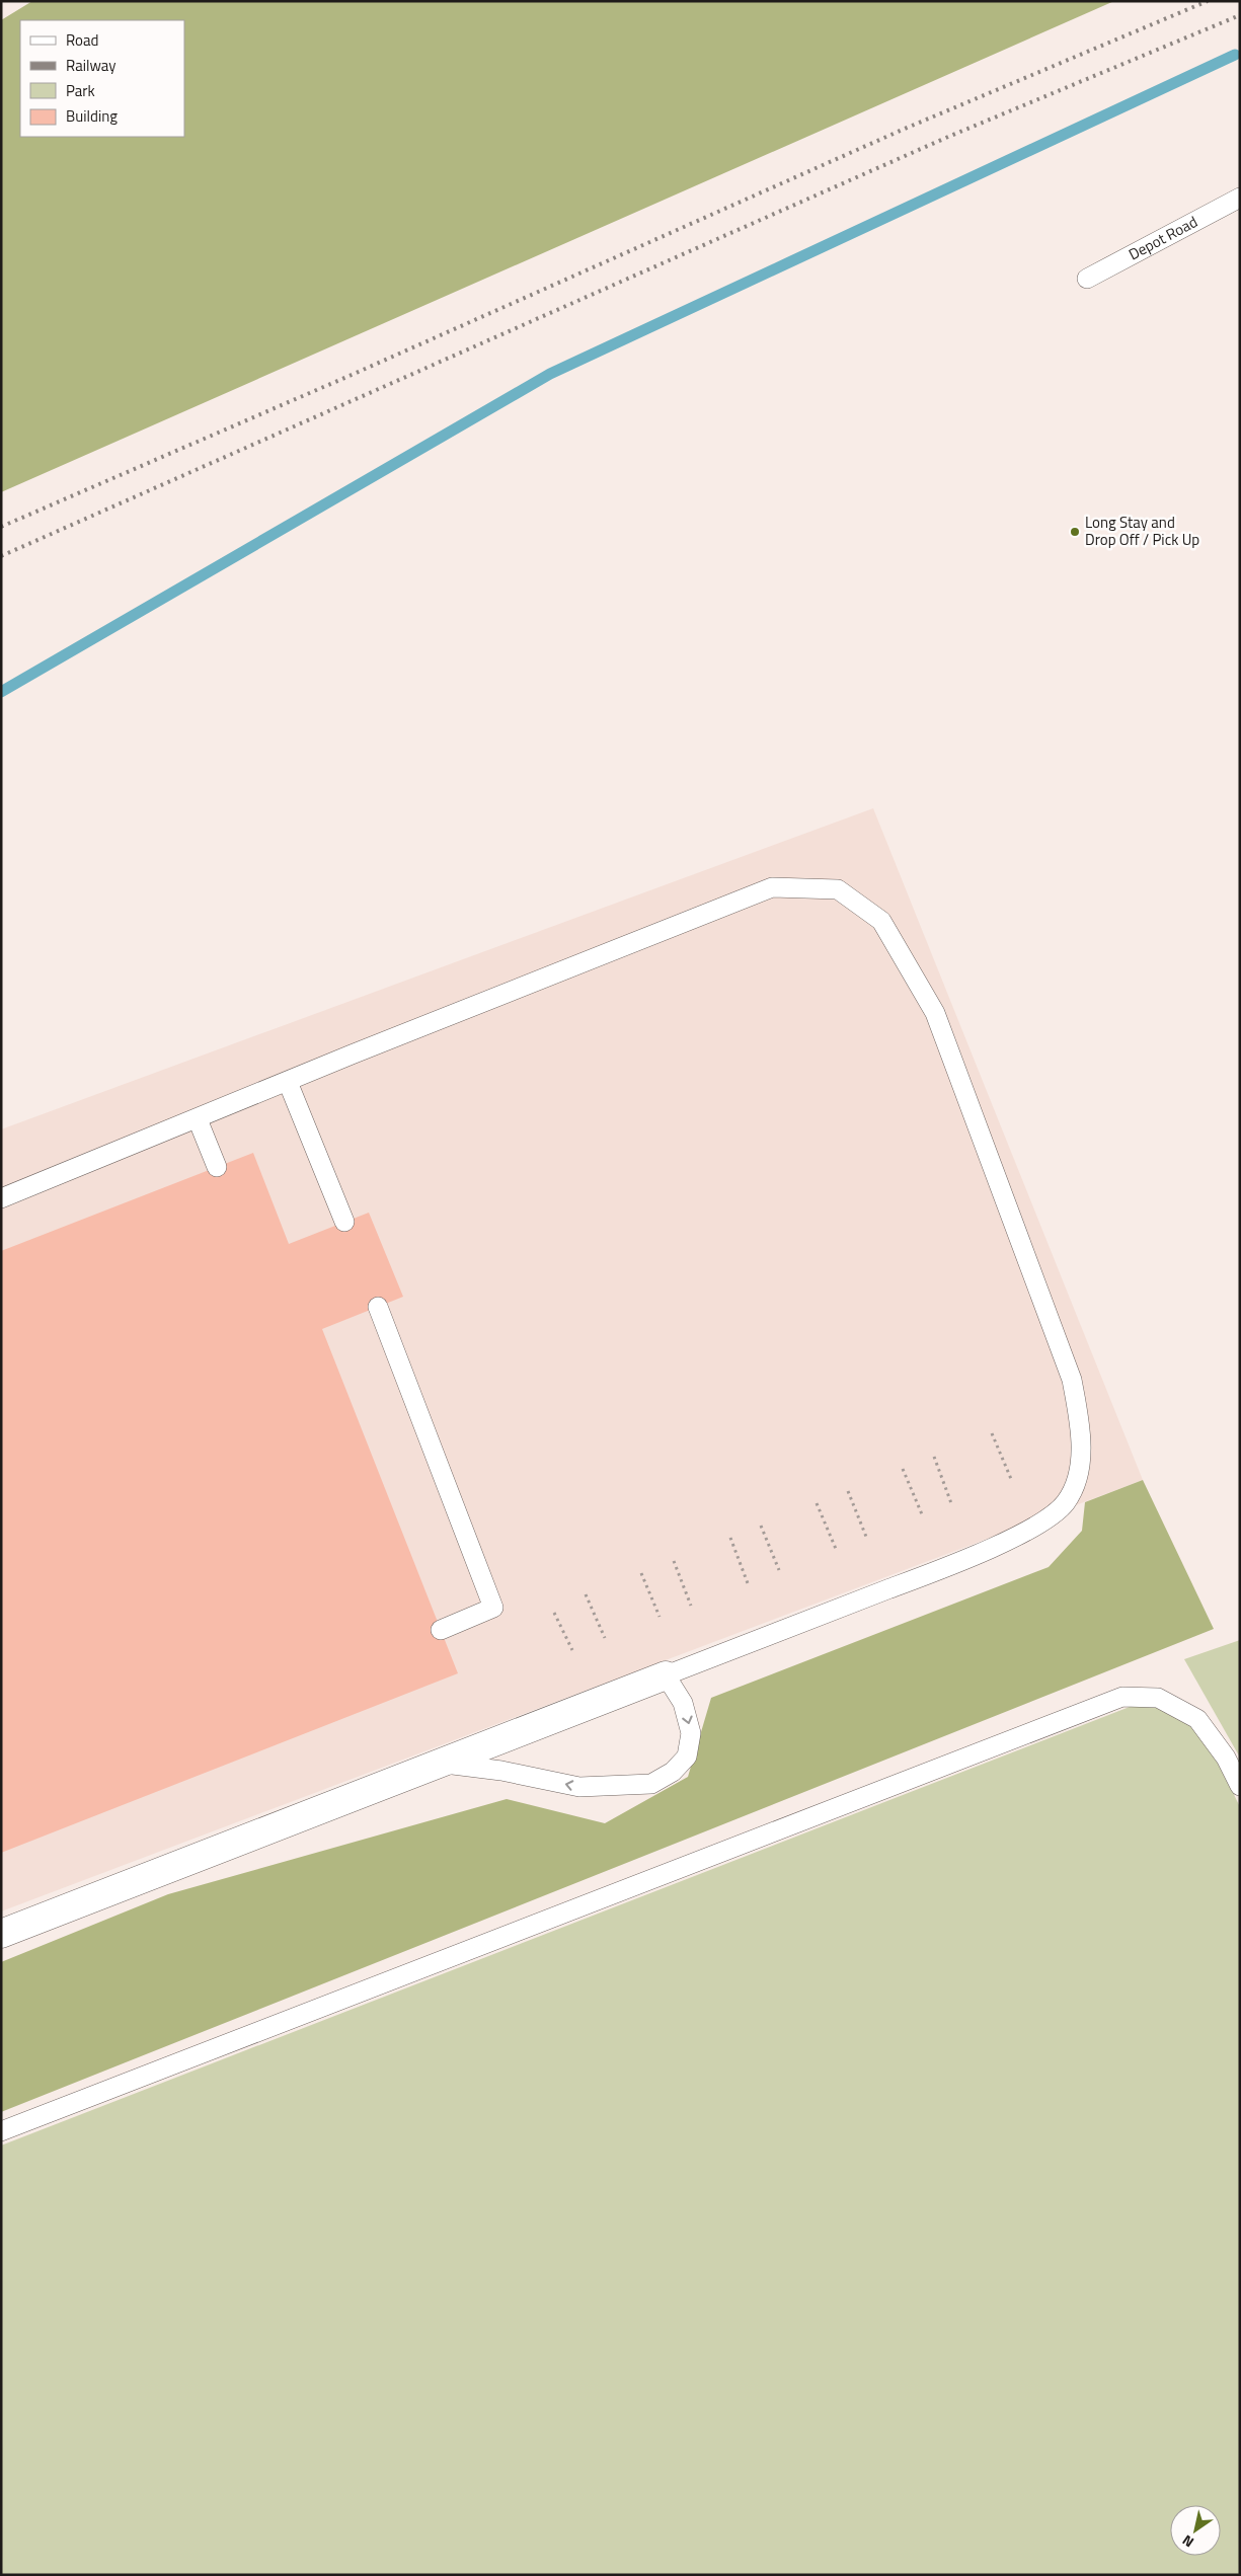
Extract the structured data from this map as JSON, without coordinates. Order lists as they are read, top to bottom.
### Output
{
  "streets": {
    "lane": ["Depot Road"]
  },
  "places": ["Long Stay and Drop Off / Pick Up"],
  "legend": [
    "Road",
    "Railway",
    "Park",
    "Building"
  ],
  "north": "bottom left"
}
